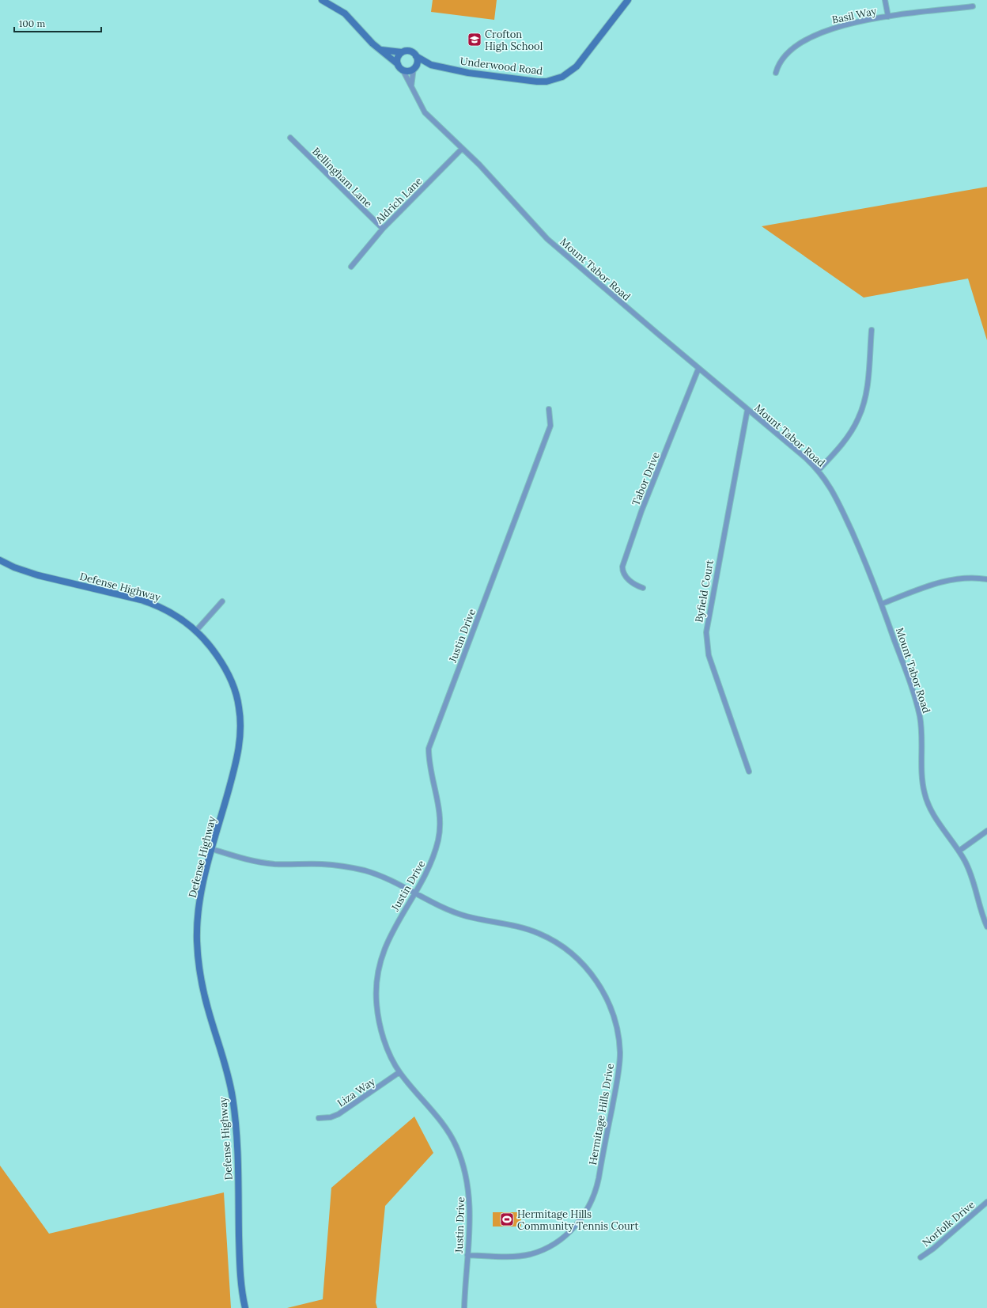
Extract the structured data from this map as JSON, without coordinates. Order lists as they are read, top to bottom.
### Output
{
  "streets": {
    "main road": ["Underwood Road", "Defense Highway"],
    "street": [
      "Basil Way",
      "Bellingham Lane",
      "Aldrich Lane",
      "Mount Tabor Road",
      "Tabor Drive",
      "Byfield Court",
      "Justin Drive",
      "Liza Way",
      "Hermitage Hills Drive",
      "Norfolk Drive"
    ]
  },
  "crossings": [
    ["Underwood Road", "Mount Tabor Road"],
    ["Bellingham Lane", "Aldrich Lane"],
    ["Aldrich Lane", "Mount Tabor Road"],
    ["Mount Tabor Road", "Tabor Drive"],
    ["Mount Tabor Road", "Byfield Court"],
    ["Defense Highway", "Hermitage Hills Drive"],
    ["Justin Drive", "Liza Way"],
    ["Justin Drive", "Hermitage Hills Drive"]
  ],
  "places": {
    "school or university": ["Crofton High School"],
    "sports": ["Hermitage Hills Community Tennis Court"]
  },
  "scale_bar": "100 m"
}
